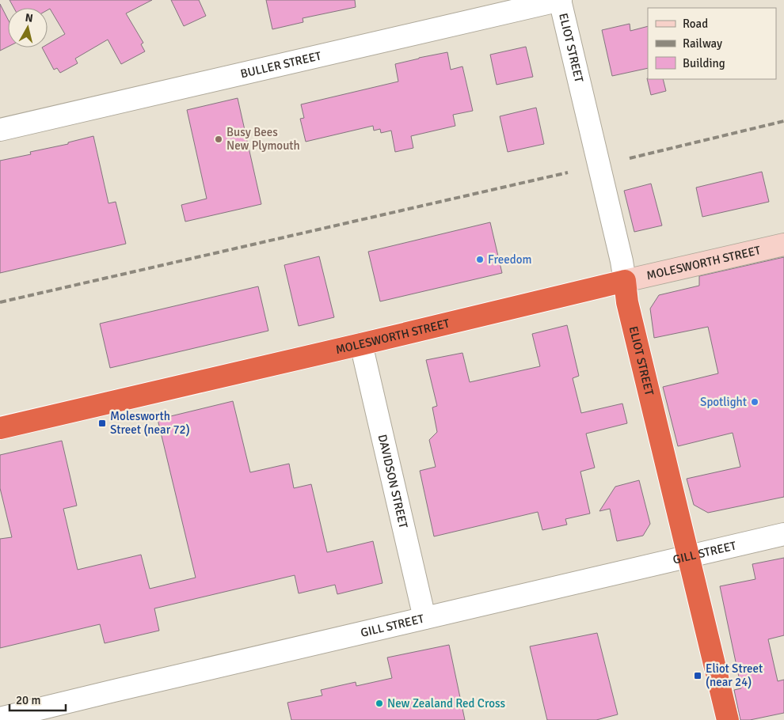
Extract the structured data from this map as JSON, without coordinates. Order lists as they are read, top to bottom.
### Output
{
  "streets": {
    "highway": ["ELIOT STREET", "MOLESWORTH STREET"],
    "street": ["BULLER STREET", "DAVIDSON STREET", "GILL STREET"]
  },
  "crossings": [
    ["ELIOT STREET", "BULLER STREET"],
    ["ELIOT STREET", "MOLESWORTH STREET"],
    ["ELIOT STREET", "GILL STREET"],
    ["MOLESWORTH STREET", "DAVIDSON STREET"],
    ["DAVIDSON STREET", "GILL STREET"]
  ],
  "places": {
    "other": [
      "Busy Bees New Plymouth",
      "Freedom",
      "Spotlight",
      "New Zealand Red Cross"
    ],
    "transit": ["Molesworth Street (near 72)", "Eliot Street (near 24)"]
  },
  "legend": ["Road", "Railway", "Building"],
  "scale_bar": "20 m",
  "north": "top"
}
